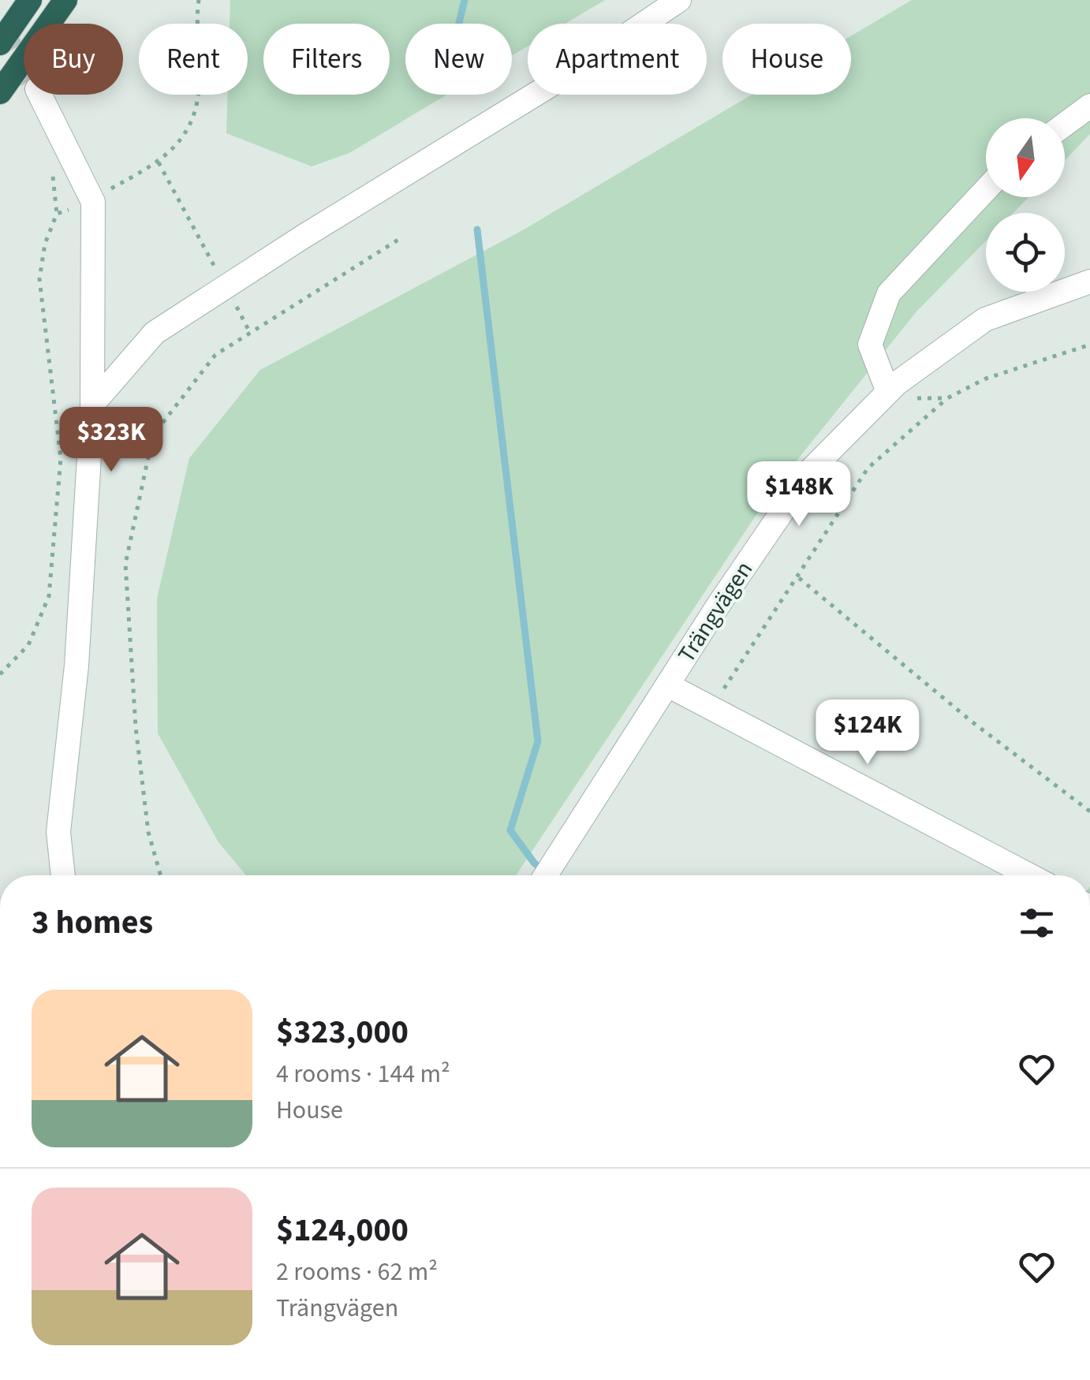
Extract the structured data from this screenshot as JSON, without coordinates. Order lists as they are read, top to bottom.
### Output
{
  "streets": {
    "street": ["Trängvägen"]
  },
  "north": "bottom",
  "page": {
    "chip": [
      "Buy",
      "Rent",
      "Filters",
      "New",
      "Apartment",
      "House"
    ],
    "price": ["$323K", "$148K", "$124K"],
    "heading": "3 homes",
    "list": [
      {
        "name": "$323,000",
        "note": "4 rooms · 144 m² · House"
      },
      {
        "name": "$124,000",
        "note": "2 rooms · 62 m² · Trängvägen"
      }
    ]
  }
}
